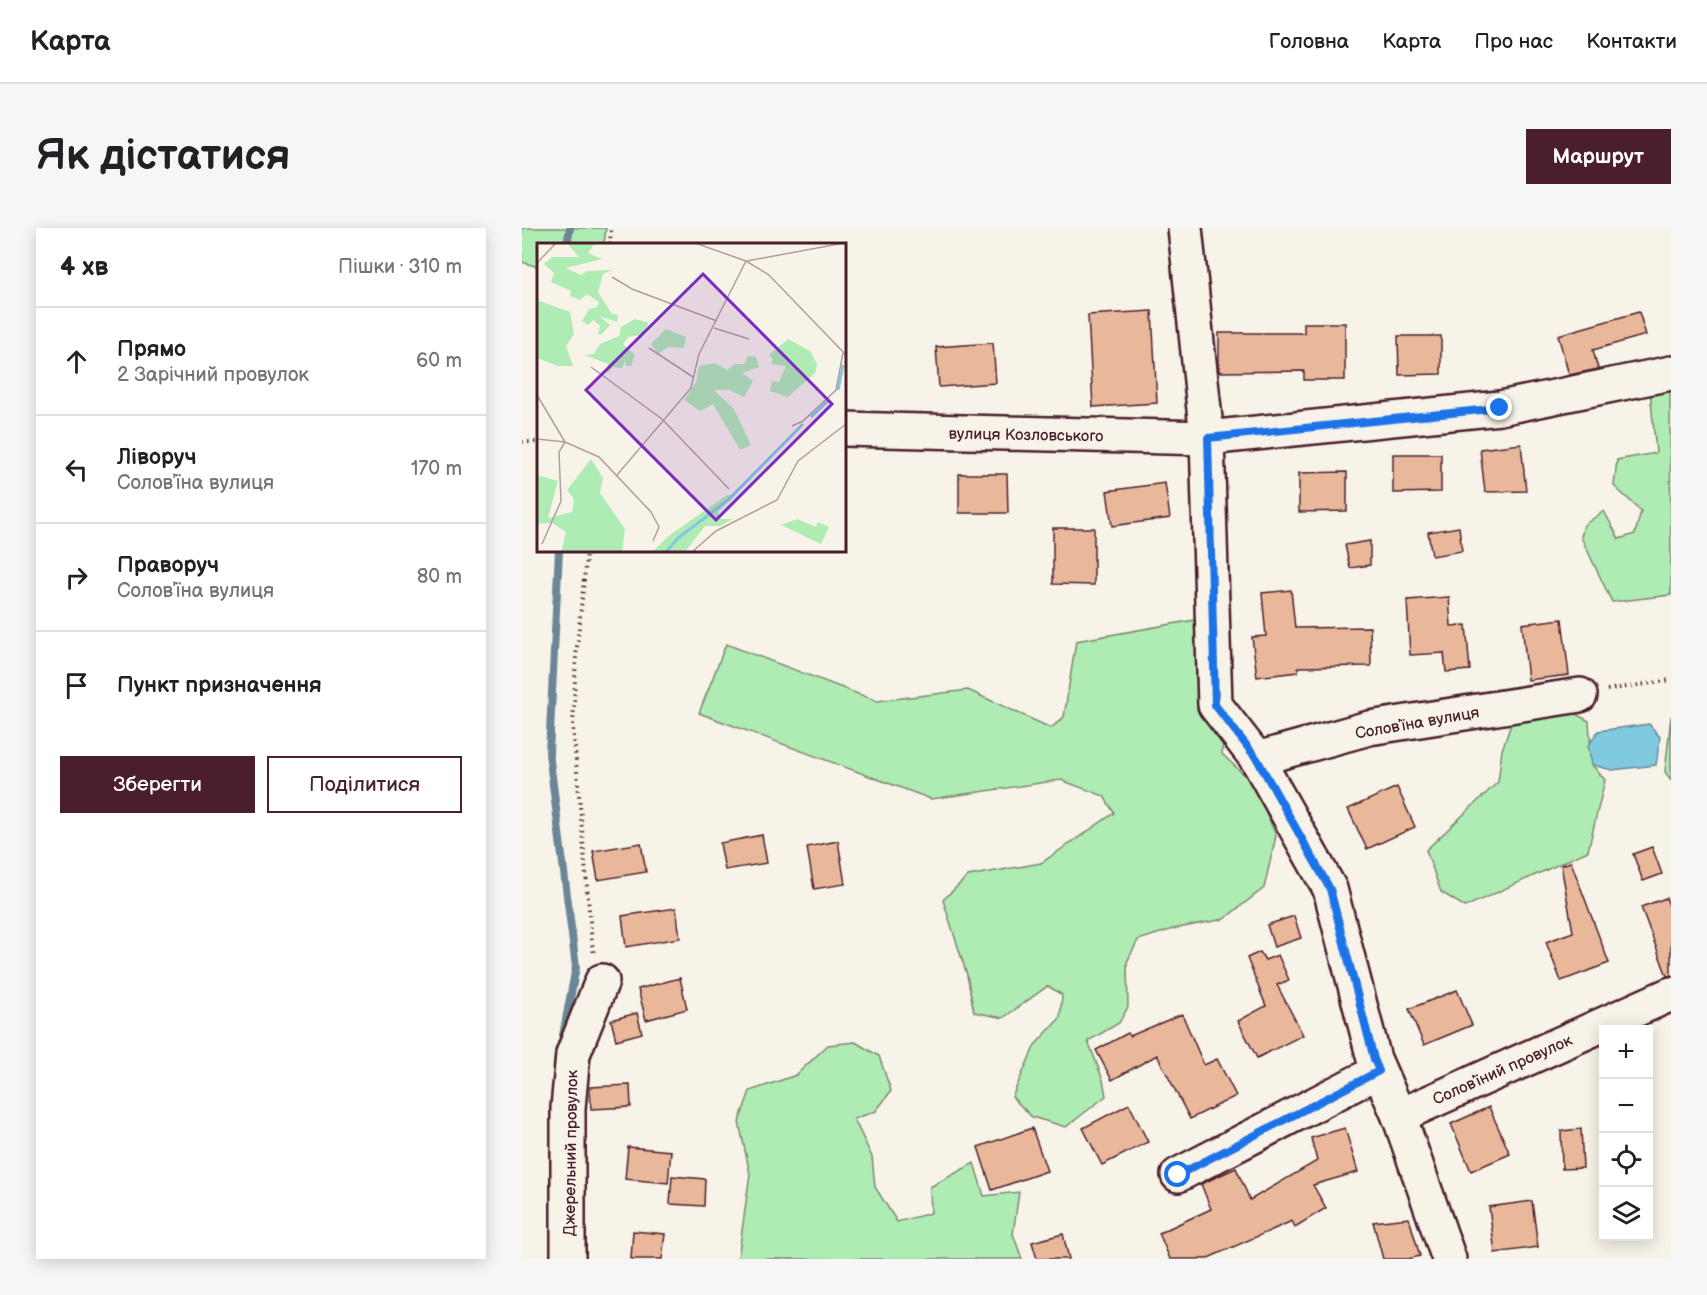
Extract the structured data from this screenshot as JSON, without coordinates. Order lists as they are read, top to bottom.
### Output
{
  "streets": {
    "street": [
      "вулиця Козловського",
      "Соловʼїна вулиця",
      "Соловʼїний провулок",
      "Джерельний провулок"
    ]
  },
  "page": {
    "header": "Карта",
    "nav": [
      "Головна",
      "Карта",
      "Про нас",
      "Контакти"
    ],
    "buttons": [
      "Маршрут",
      ["Зберегти", "Поділитися"]
    ],
    "title": "Як дістатися",
    "heading": ["4 хв", "Пішки · 310 m"],
    "list": [
      ["Прямо", "2 Зарічний провулок", "60 m"],
      ["Ліворуч", "Соловʼїна вулиця", "170 m"],
      ["Праворуч", "Соловʼїна вулиця", "80 m"],
      "Пункт призначення"
    ],
    "map_buttons": ["+", "−"]
  }
}
